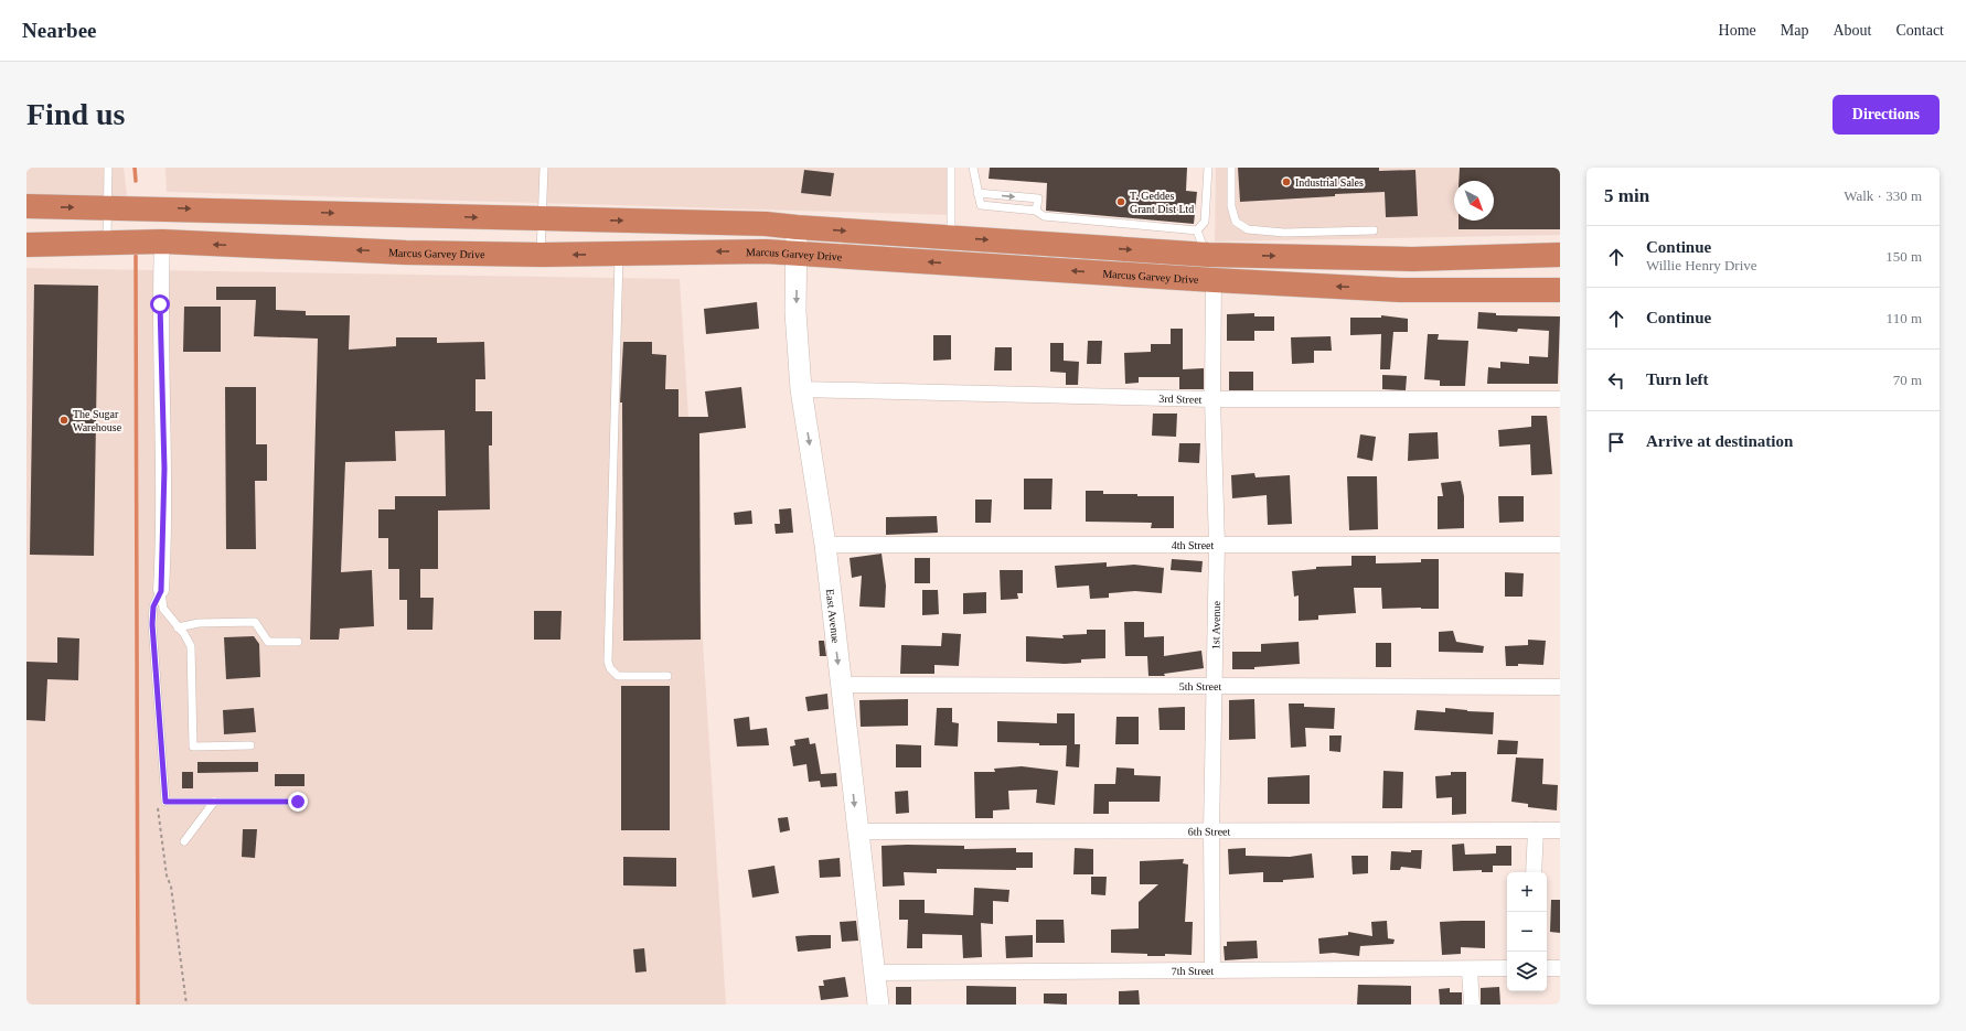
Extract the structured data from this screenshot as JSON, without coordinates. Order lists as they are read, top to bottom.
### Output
{
  "streets": {
    "highway": ["Marcus Garvey Drive"],
    "main road": ["East Avenue"],
    "street": [
      "3rd Street",
      "4th Street",
      "1st Avenue",
      "5th Street",
      "6th Street",
      "7th Street"
    ]
  },
  "crossings": [
    ["Marcus Garvey Drive", "East Avenue"],
    ["Marcus Garvey Drive", "1st Avenue"],
    ["3rd Street", "East Avenue"],
    ["3rd Street", "1st Avenue"],
    ["4th Street", "East Avenue"],
    ["4th Street", "1st Avenue"],
    ["East Avenue", "5th Street"],
    ["East Avenue", "6th Street"],
    ["East Avenue", "7th Street"],
    ["1st Avenue", "5th Street"],
    ["1st Avenue", "6th Street"],
    ["1st Avenue", "7th Street"]
  ],
  "one_way": ["East Avenue"],
  "places": ["Industrial Sales", "T. Geddes Grant Dist Ltd", "The Sugar Warehouse"],
  "north": "bottom right",
  "page": {
    "header": "Nearbee",
    "nav": [
      "Home",
      "Map",
      "About",
      "Contact"
    ],
    "buttons": "Directions",
    "title": "Find us",
    "heading": ["5 min", "Walk · 330 m"],
    "list": [
      ["Continue", "Willie Henry Drive", "150 m"],
      ["Continue", "110 m"],
      ["Turn left", "70 m"],
      "Arrive at destination"
    ],
    "map_buttons": ["+", "−"]
  }
}
